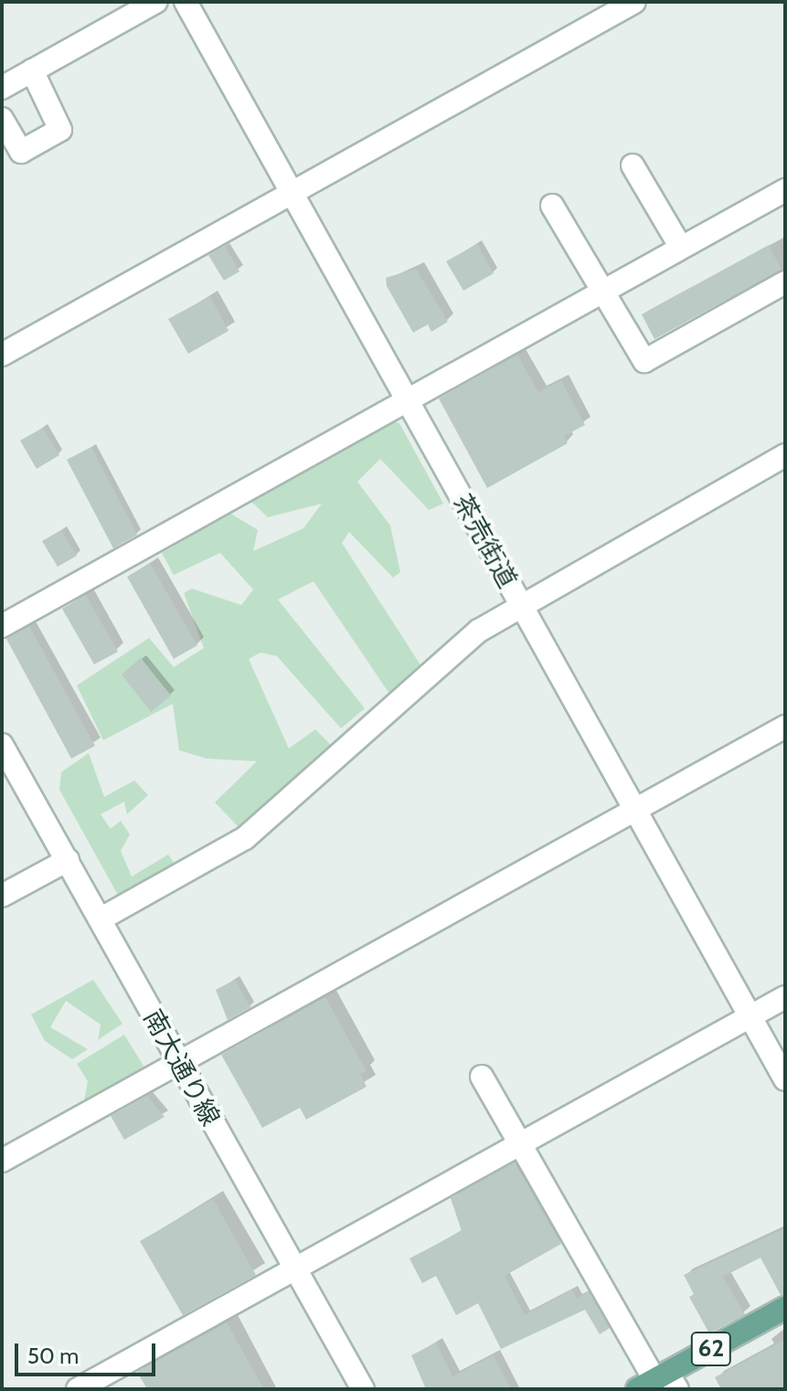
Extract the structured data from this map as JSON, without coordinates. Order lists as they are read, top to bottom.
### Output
{
  "streets": {
    "main road": ["62"],
    "street": ["茶売街道", "南大通り線"]
  },
  "scale_bar": "50 m"
}
